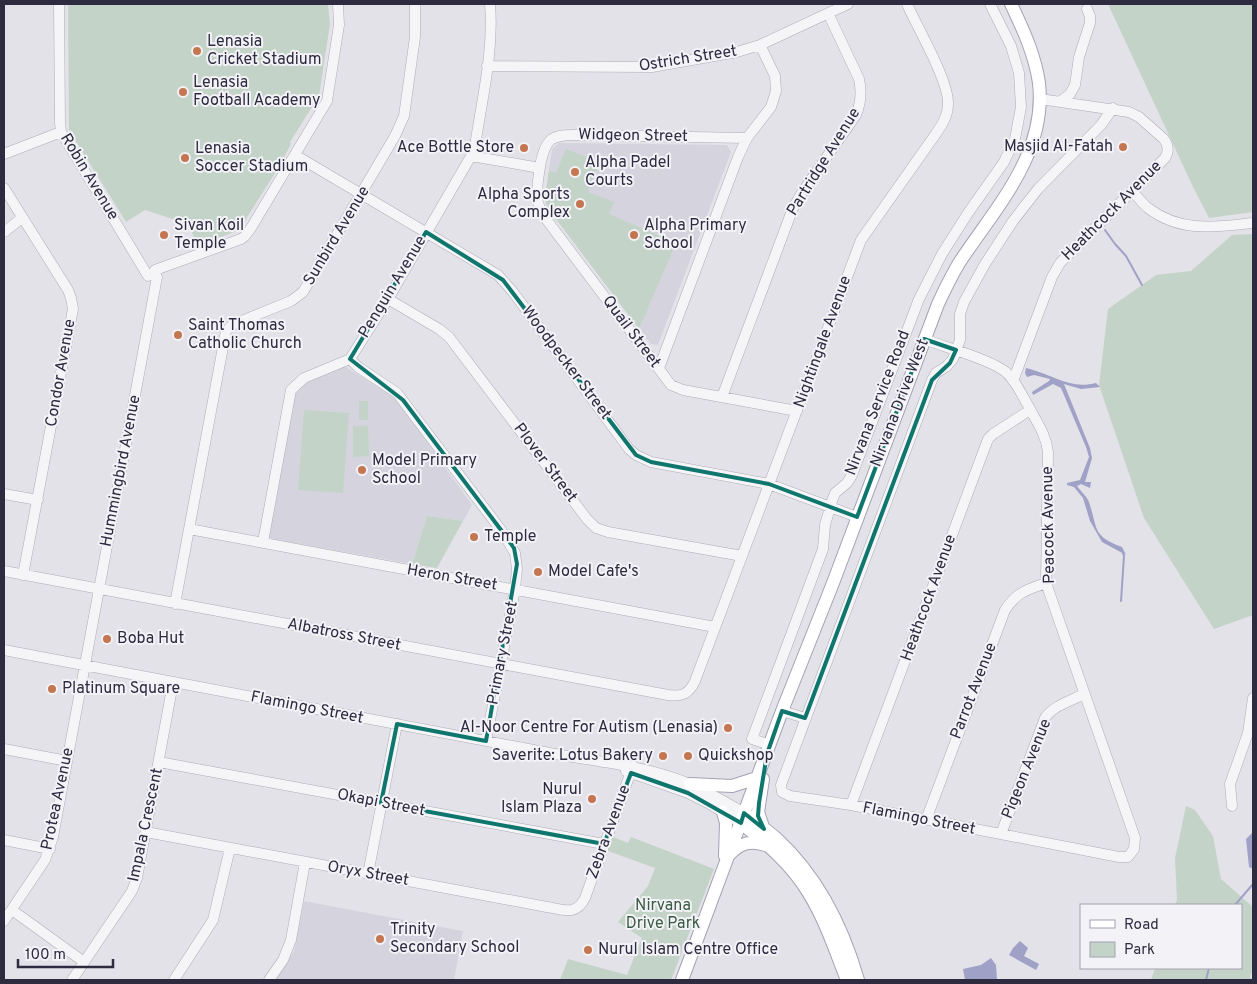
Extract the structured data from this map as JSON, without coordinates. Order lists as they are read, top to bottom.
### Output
{
  "streets": {
    "main road": ["Nirvana Drive West"],
    "street": [
      "Ostrich Street",
      "Widgeon Street",
      "Partridge Avenue",
      "Robin Avenue",
      "Heathcock Avenue",
      "Sunbird Avenue",
      "Penguin Avenue",
      "Quail Street",
      "Nightingale Avenue",
      "Woodpecker Street",
      "Condor Avenue",
      "Nirvana Service Road",
      "Plover Street",
      "Hummingbird Avenue",
      "Peacock Avenue",
      "Heron Street",
      "Albatross Street",
      "Primary Street",
      "Parrot Avenue",
      "Flamingo Street",
      "Pigeon Avenue",
      "Protea Avenue",
      "Okapi Street",
      "Impala Crescent",
      "Zebra Avenue",
      "Oryx Street"
    ]
  },
  "crossings": [
    ["Ostrich Street", "Partridge Avenue"],
    ["Ostrich Street", "Penguin Avenue"],
    ["Widgeon Street", "Quail Street"],
    ["Partridge Avenue", "Quail Street"],
    ["Robin Avenue", "Hummingbird Avenue"],
    ["Heathcock Avenue", "Nirvana Drive West"],
    ["Heathcock Avenue", "Peacock Avenue"],
    ["Heathcock Avenue", "Flamingo Street"],
    ["Sunbird Avenue", "Woodpecker Street"],
    ["Sunbird Avenue", "Heron Street"],
    ["Sunbird Avenue", "Albatross Street"],
    ["Penguin Avenue", "Woodpecker Street"],
    ["Penguin Avenue", "Plover Street"],
    ["Penguin Avenue", "Primary Street"],
    ["Quail Street", "Nightingale Avenue"],
    ["Nightingale Avenue", "Woodpecker Street"],
    ["Nightingale Avenue", "Plover Street"],
    ["Nightingale Avenue", "Heron Street"],
    ["Nightingale Avenue", "Albatross Street"],
    ["Woodpecker Street", "Nirvana Service Road"],
    ["Woodpecker Street", "Nirvana Drive West"],
    ["Condor Avenue", "Albatross Street"],
    ["Nirvana Service Road", "Nirvana Drive West"],
    ["Nirvana Drive West", "Peacock Avenue"],
    ["Nirvana Drive West", "Flamingo Street"],
    ["Hummingbird Avenue", "Albatross Street"],
    ["Hummingbird Avenue", "Flamingo Street"],
    ["Hummingbird Avenue", "Protea Avenue"],
    ["Peacock Avenue", "Parrot Avenue"],
    ["Peacock Avenue", "Flamingo Street"],
    ["Peacock Avenue", "Pigeon Avenue"],
    ["Heron Street", "Primary Street"],
    ["Albatross Street", "Primary Street"],
    ["Primary Street", "Flamingo Street"],
    ["Parrot Avenue", "Flamingo Street"],
    ["Flamingo Street", "Pigeon Avenue"],
    ["Flamingo Street", "Protea Avenue"],
    ["Flamingo Street", "Impala Crescent"],
    ["Flamingo Street", "Zebra Avenue"],
    ["Okapi Street", "Impala Crescent"],
    ["Okapi Street", "Zebra Avenue"],
    ["Impala Crescent", "Oryx Street"],
    ["Zebra Avenue", "Oryx Street"]
  ],
  "parks": ["Nirvana Drive Park"],
  "places": [
    "Lenasia Cricket Stadium",
    "Lenasia Football Academy",
    "Masjid Al-Fatah",
    "Ace Bottle Store",
    "Lenasia Soccer Stadium",
    "Alpha Padel Courts",
    "Alpha Sports Complex",
    "Sivan Koil Temple",
    "Alpha Primary School",
    "Saint Thomas Catholic Church",
    "Model Primary School",
    "Temple",
    "Model Cafe's",
    "Boba Hut",
    "Platinum Square",
    "Al-Noor Centre For Autism (Lenasia)",
    "Saverite: Lotus Bakery",
    "Quickshop",
    "Nurul Islam Plaza",
    "Trinity Secondary School",
    "Nurul Islam Centre Office"
  ],
  "legend": ["Road", "Park"],
  "scale_bar": "100 m"
}
